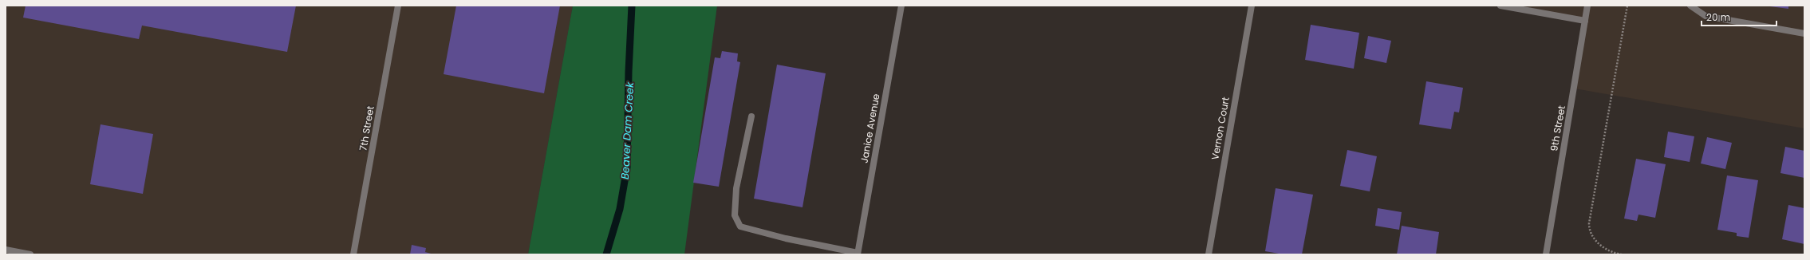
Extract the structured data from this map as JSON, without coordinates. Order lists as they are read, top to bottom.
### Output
{
  "streets": {
    "street": [
      "7th Street",
      "Janice Avenue",
      "Vernon Court",
      "9th Street"
    ]
  },
  "water": ["Beaver Dam Creek"],
  "scale_bar": "20 m"
}
